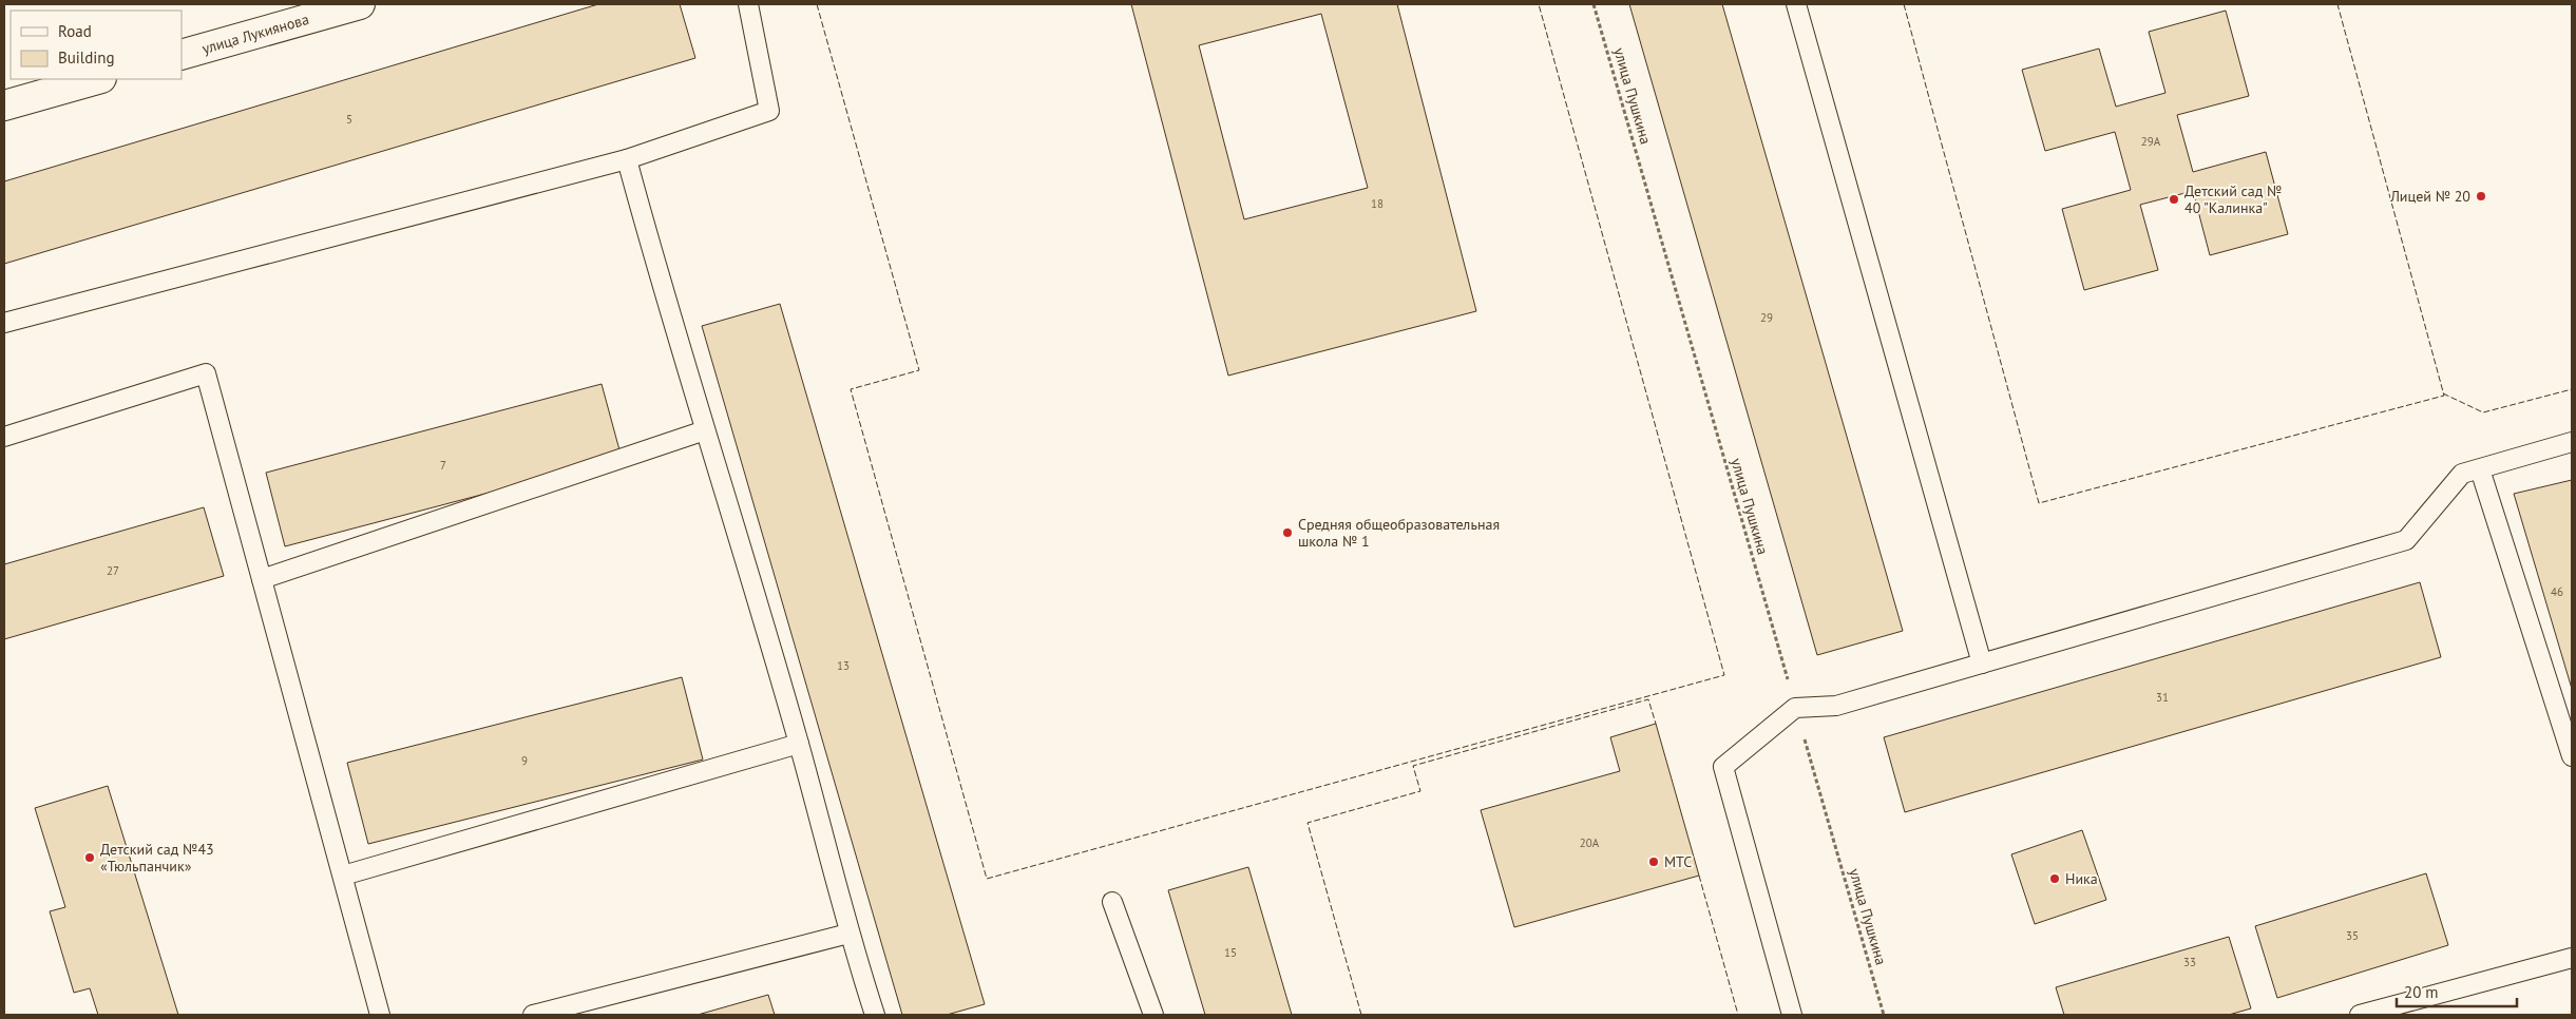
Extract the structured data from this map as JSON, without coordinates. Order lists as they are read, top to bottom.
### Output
{
  "streets": {
    "street": ["улица Лукиянова"],
    "path": ["улица Пушкина"]
  },
  "places": [
    "Лицей № 20",
    "Детский сад № 40 \"Калинка\"",
    "Средняя общеобразовательная школа № 1",
    "Детский сад №43 «Тюльпанчик»",
    "МТС",
    "Ника"
  ],
  "house_numbers": [
    "5",
    "29А",
    "18",
    "29",
    "7",
    "27",
    "46",
    "13",
    "31",
    "9",
    "20А",
    "35",
    "15",
    "33"
  ],
  "legend": ["Road", "Building"],
  "scale_bar": "20 m"
}
